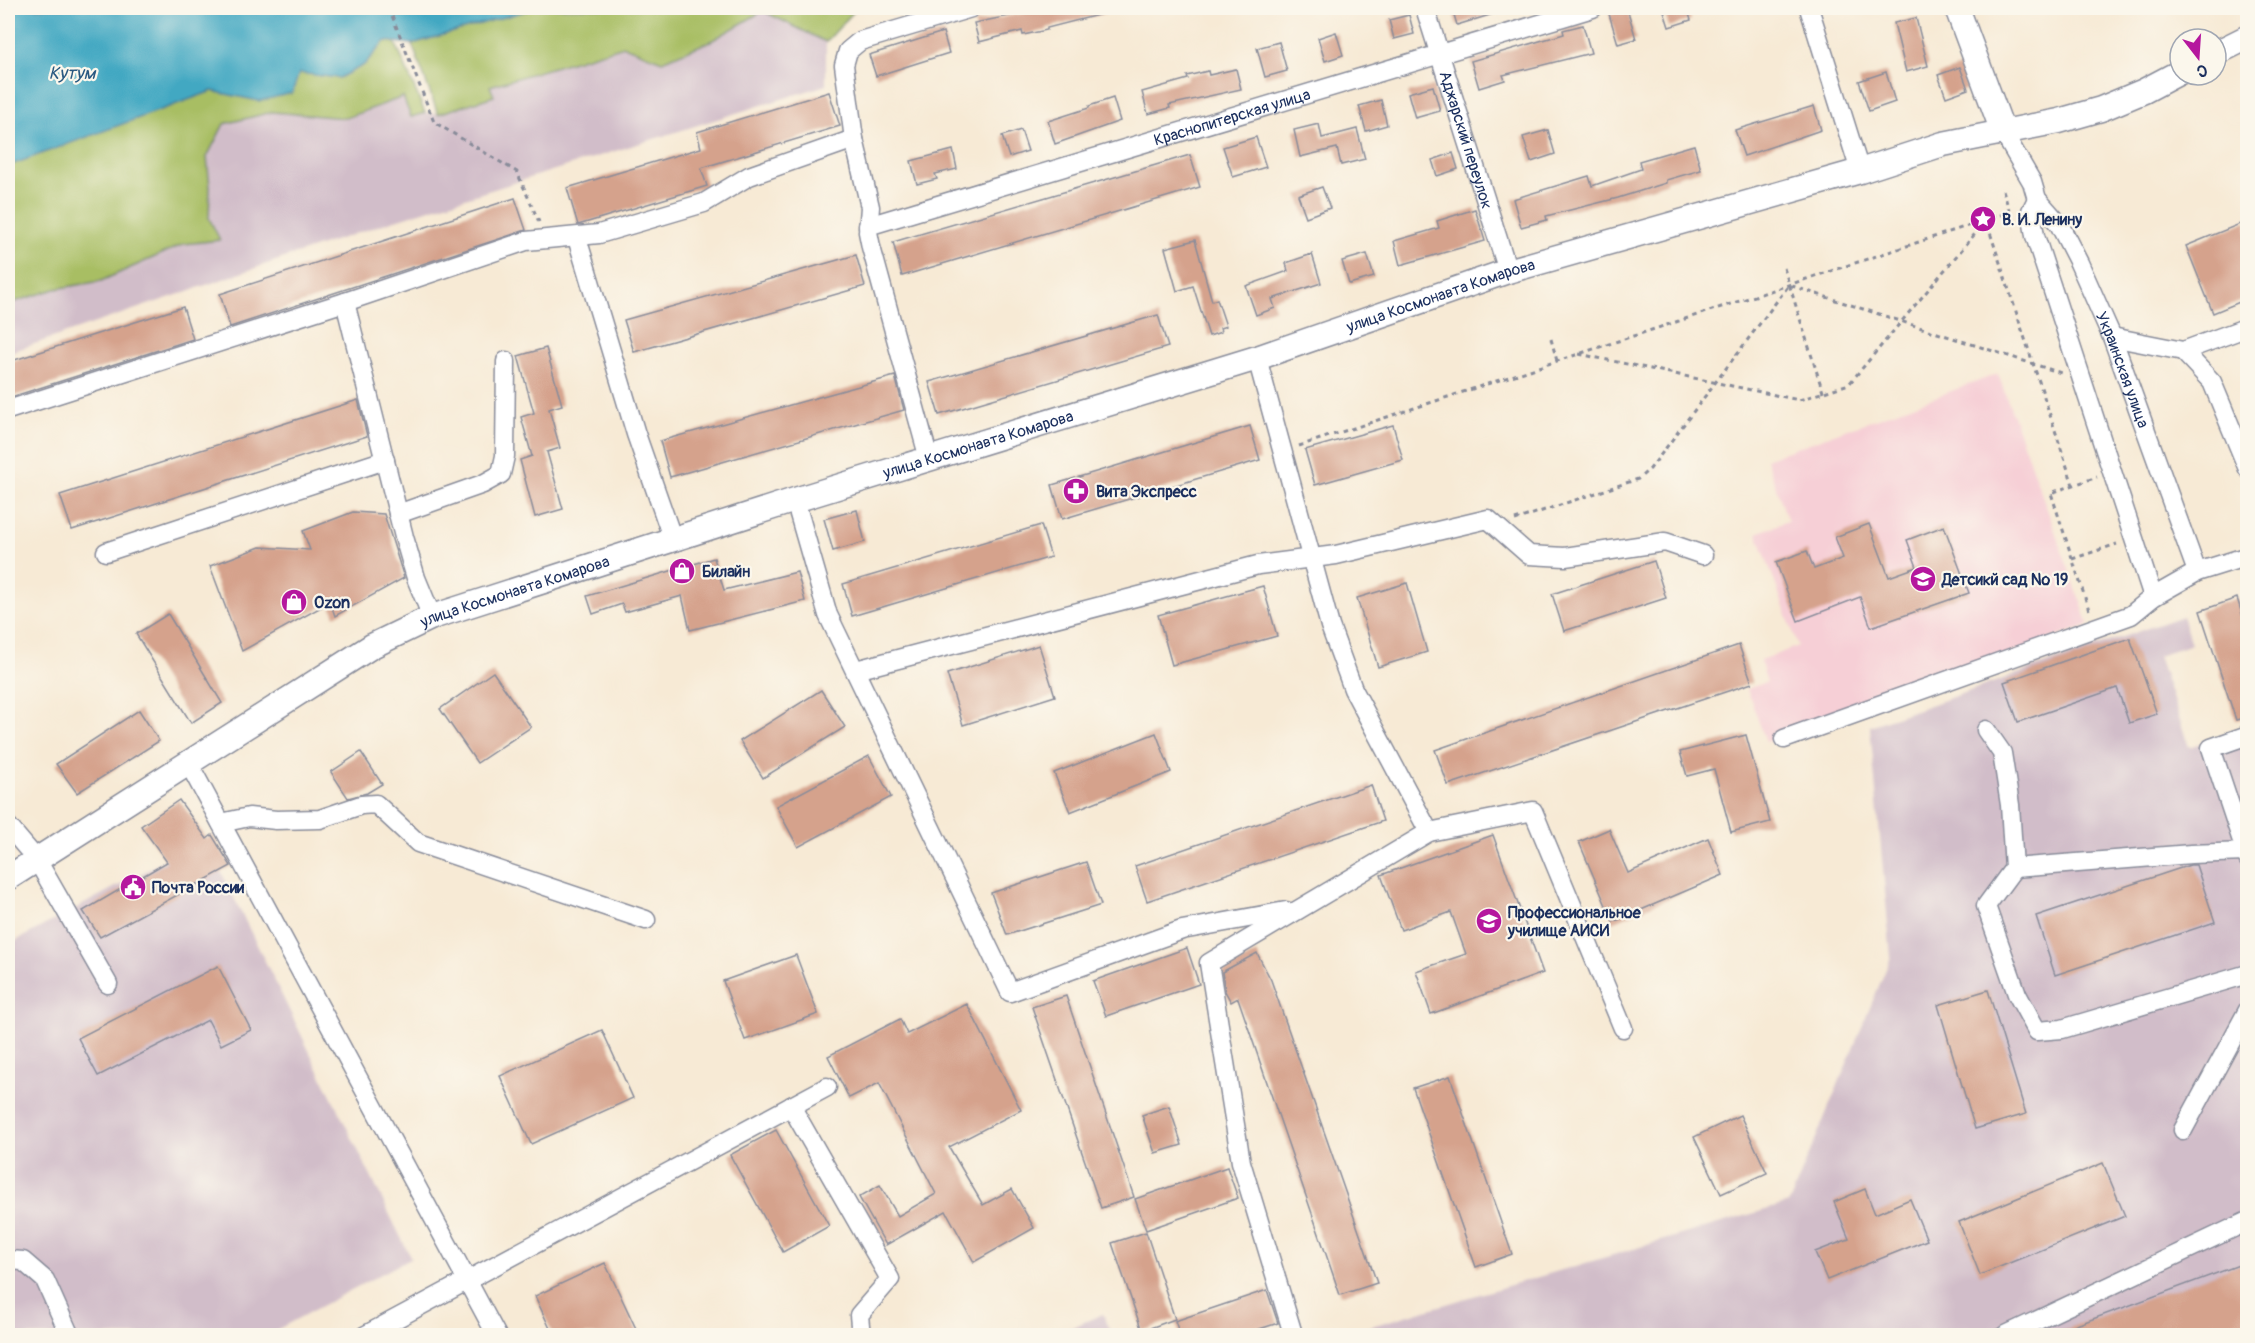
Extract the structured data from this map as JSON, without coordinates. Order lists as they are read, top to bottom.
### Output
{
  "streets": {
    "main road": ["улица Космонавта Комарова"],
    "street": ["Краснопитерская улица", "Аджарский переулок", "Украинская улица"]
  },
  "crossings": [
    ["Краснопитерская улица", "Аджарский переулок"],
    ["Аджарский переулок", "улица Космонавта Комарова"],
    ["улица Космонавта Комарова", "Украинская улица"]
  ],
  "water": ["Кутум"],
  "places": {
    "place": ["В. И. Ленину"],
    "pharmacy": ["Вита Экспресс"],
    "shop": ["Билайн", "Ozon"],
    "school or university": ["Детсикй сад № 19", "Профессиональное училище АИСИ"],
    "public building": ["Почта России"]
  },
  "north": "bottom"
}
